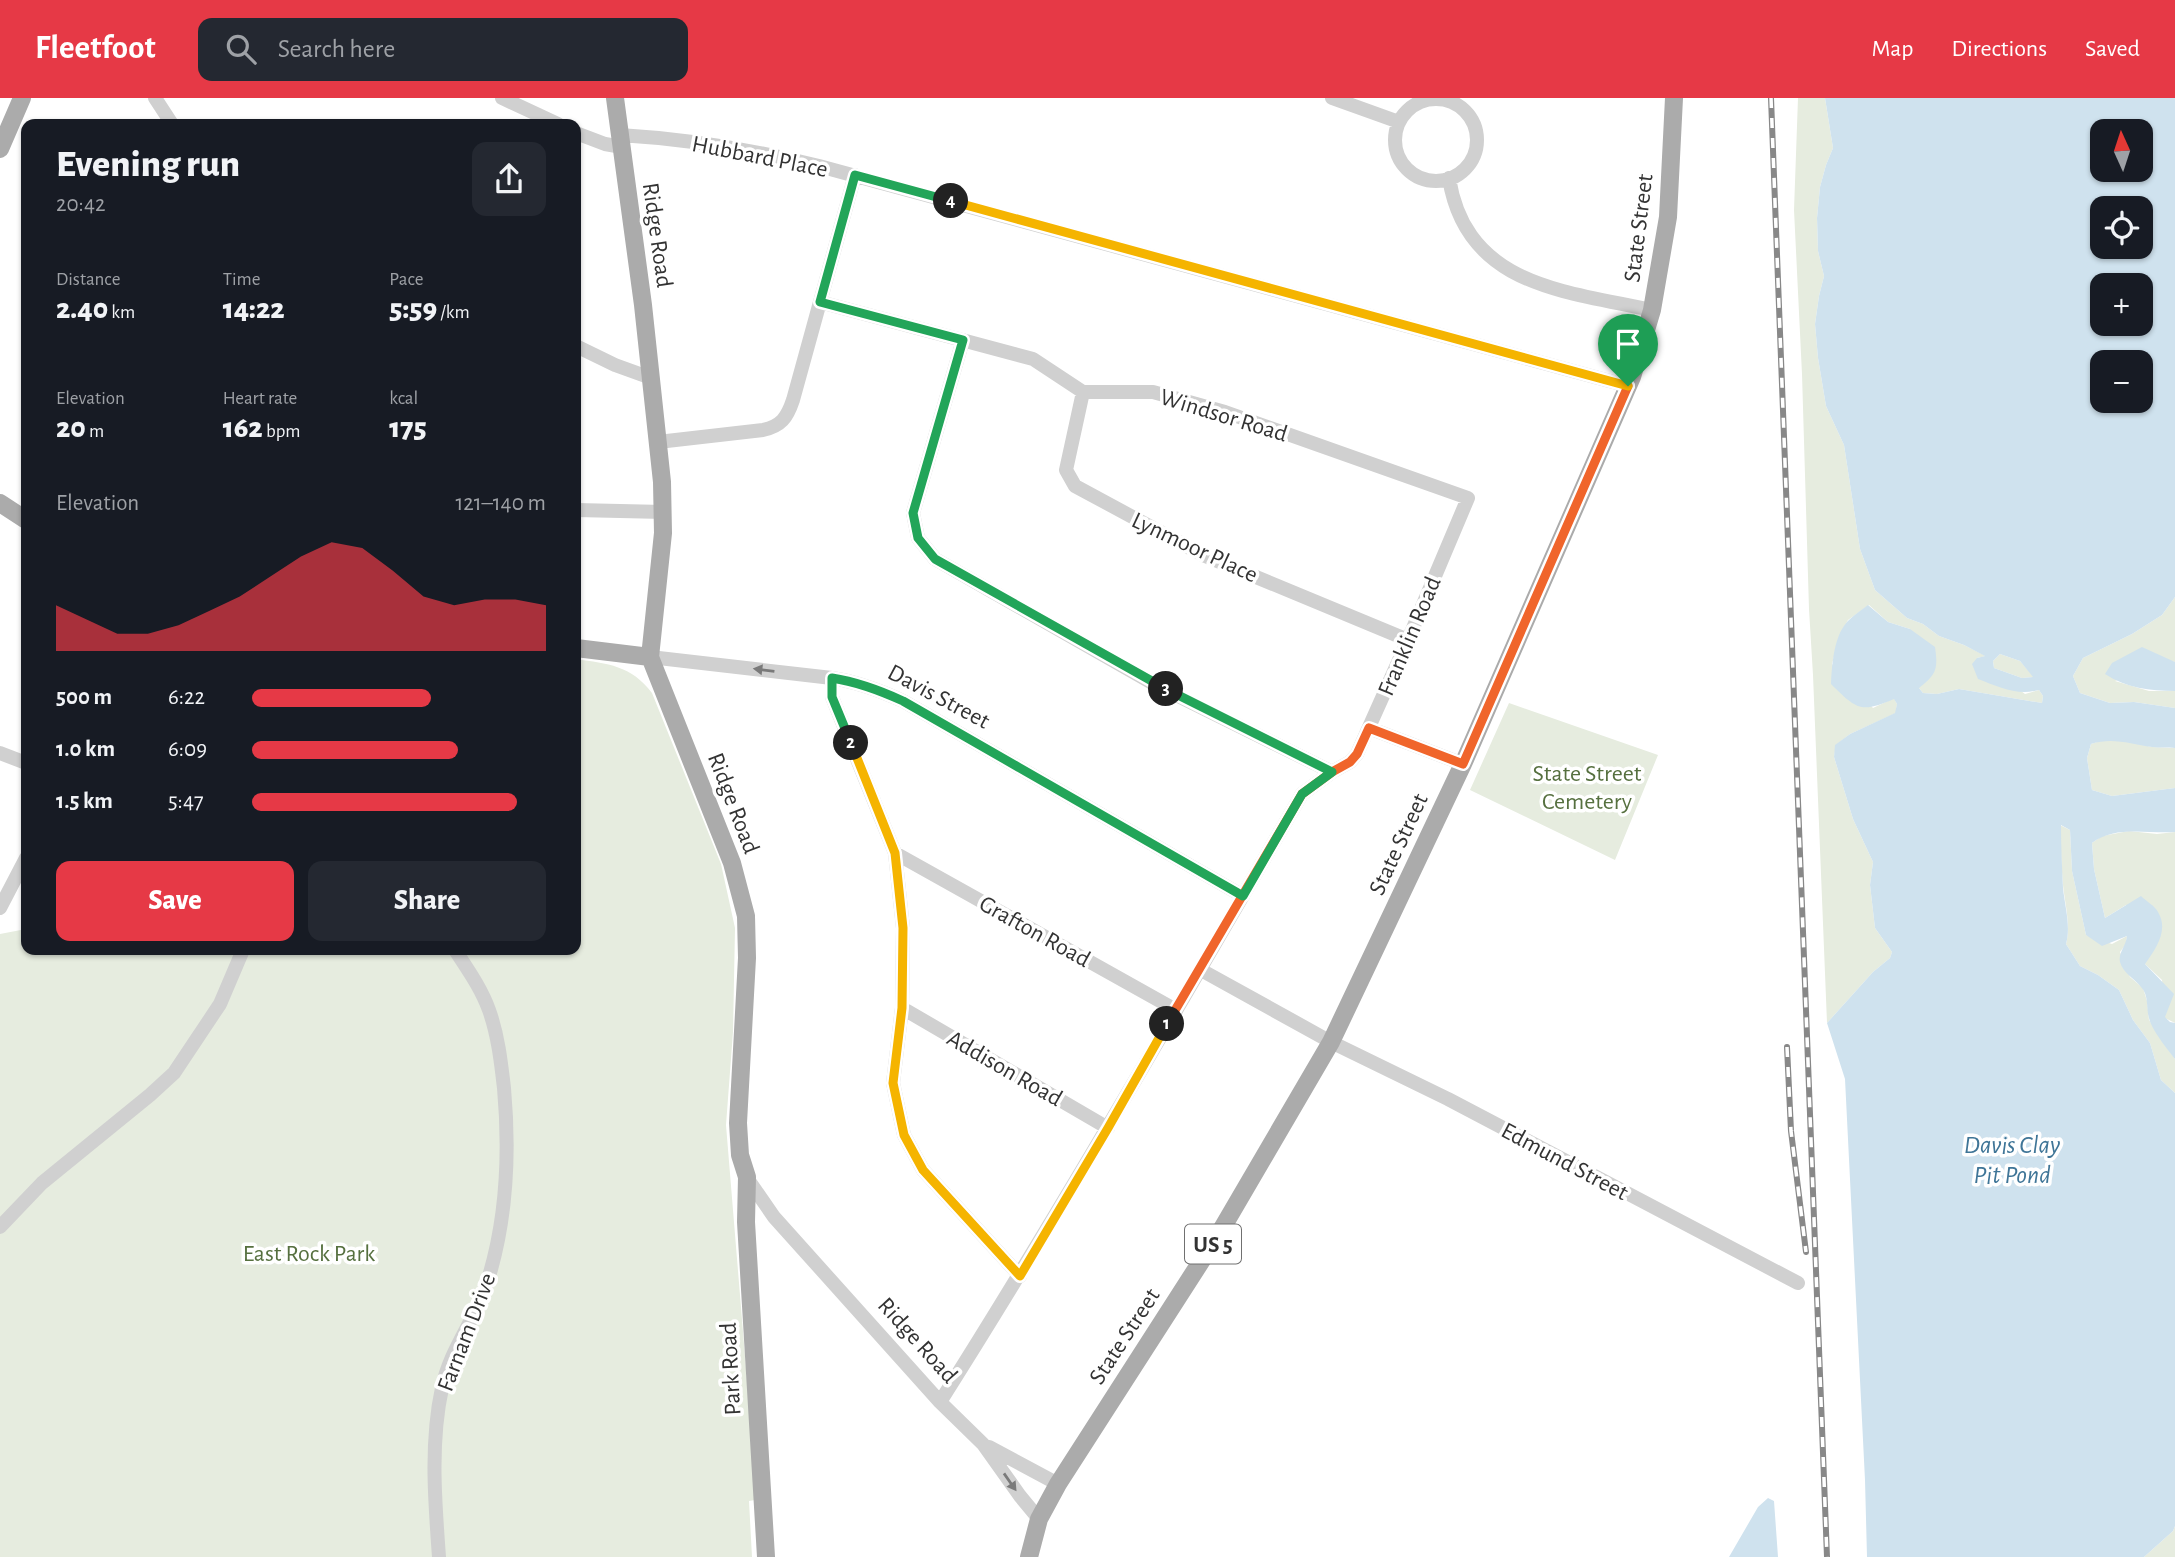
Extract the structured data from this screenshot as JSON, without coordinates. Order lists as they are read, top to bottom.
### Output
{
  "streets": {
    "main road": [
      "State Street",
      "Ridge Road",
      "Davis Street",
      "US 5",
      "Park Road"
    ],
    "street": [
      "Hubbard Place",
      "Windsor Road",
      "Lynmoor Place",
      "Franklin Road",
      "Grafton Road",
      "Addison Road",
      "Edmund Street",
      "Farnam Drive"
    ]
  },
  "crossings": [
    ["Hubbard Place", "State Street"],
    ["Hubbard Place", "Ridge Road"],
    ["State Street", "Ridge Road"],
    ["State Street", "Edmund Street"],
    ["Ridge Road", "Franklin Road"],
    ["Ridge Road", "Davis Street"],
    ["Ridge Road", "Park Road"],
    ["Windsor Road", "Lynmoor Place"],
    ["Windsor Road", "Franklin Road"],
    ["Lynmoor Place", "Franklin Road"],
    ["Franklin Road", "Davis Street"],
    ["Franklin Road", "Grafton Road"],
    ["Franklin Road", "Addison Road"],
    ["Franklin Road", "Edmund Street"]
  ],
  "water": ["Davis Clay Pit Pond"],
  "parks": ["State Street Cemetery", "East Rock Park"],
  "north": "top",
  "page": {
    "header": "Fleetfoot",
    "search": "Search here",
    "nav": ["Map", "Directions", "Saved"],
    "map_buttons": ["+", "−"],
    "heading": ["Evening run", "20:42"],
    "pins": [
      "4",
      "3",
      "2",
      "1"
    ],
    "stats": [
      ["Distance", "2.40 km"],
      ["Time", "14:22"],
      ["Pace", "5:59 /km"],
      ["Elevation", "20 m"],
      ["Heart rate", "162 bpm"],
      ["kcal", "175"]
    ],
    "chart": ["Elevation", "121–140 m"],
    "list": [
      {
        "name": "500 m",
        "note": "6:22"
      },
      {
        "name": "1.0 km",
        "note": "6:09"
      },
      {
        "name": "1.5 km",
        "note": "5:47"
      }
    ],
    "buttons": ["Save", "Share"]
  }
}
